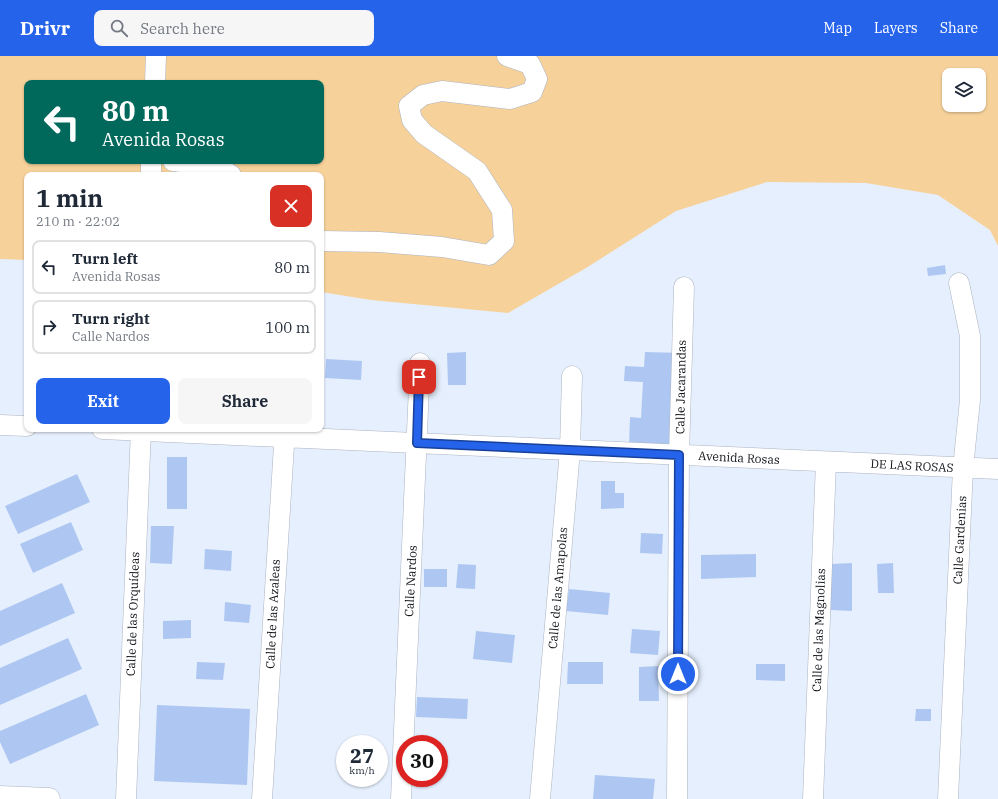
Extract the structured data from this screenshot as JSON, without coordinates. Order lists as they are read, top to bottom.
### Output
{
  "streets": {
    "street": [
      "Calle Jacarandas",
      "Avenida Rosas",
      "DE LAS ROSAS",
      "Calle Gardenias",
      "Calle Nardos",
      "Calle de las Amapolas",
      "Calle de las Orquídeas",
      "Calle de las Azaleas",
      "Calle de las Magnolias"
    ]
  },
  "crossings": [
    ["Calle Jacarandas", "Avenida Rosas"],
    ["Avenida Rosas", "DE LAS ROSAS"],
    ["Avenida Rosas", "Calle Nardos"],
    ["Avenida Rosas", "Calle de las Amapolas"],
    ["Avenida Rosas", "Calle de las Azaleas"],
    ["Avenida Rosas", "Calle de las Magnolias"],
    ["DE LAS ROSAS", "Calle Gardenias"],
    ["DE LAS ROSAS", "Calle de las Magnolias"]
  ],
  "page": {
    "header": "Drivr",
    "search": "Search here",
    "nav": ["Map", "Layers", "Share"],
    "turn": ["80 m", "Avenida Rosas"],
    "heading": ["1 min", "210 m · 22:02"],
    "list": [
      {
        "name": "Turn left",
        "note": "Avenida Rosas",
        "value": "80 m"
      },
      {
        "name": "Turn right",
        "note": "Calle Nardos",
        "value": "100 m"
      }
    ],
    "buttons": ["Exit", "Share"],
    "speed": "27 km/h",
    "limit": "30"
  }
}
